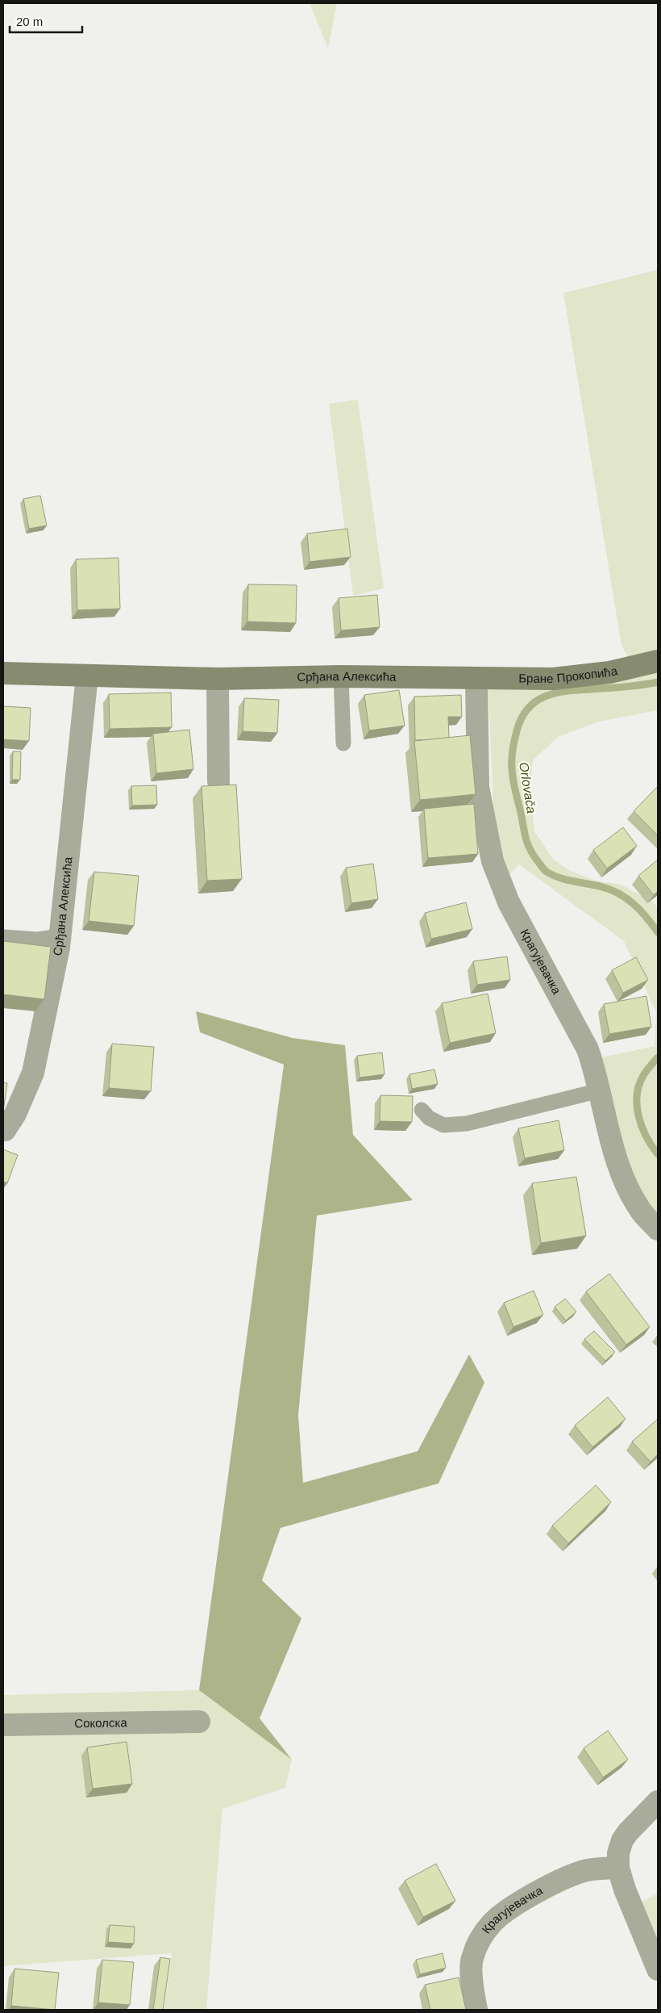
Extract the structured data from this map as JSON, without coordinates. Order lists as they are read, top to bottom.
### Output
{
  "streets": {
    "street": [
      "Бране Прокопића",
      "Срђана Алексића",
      "Крагујевачка",
      "Соколска"
    ]
  },
  "crossings": [
    ["Бране Прокопића", "Срђана Алексића"],
    ["Бране Прокопића", "Крагујевачка"],
    ["Срђана Алексића", "Крагујевачка"]
  ],
  "water": ["Orlovača"],
  "scale_bar": "20 m"
}
